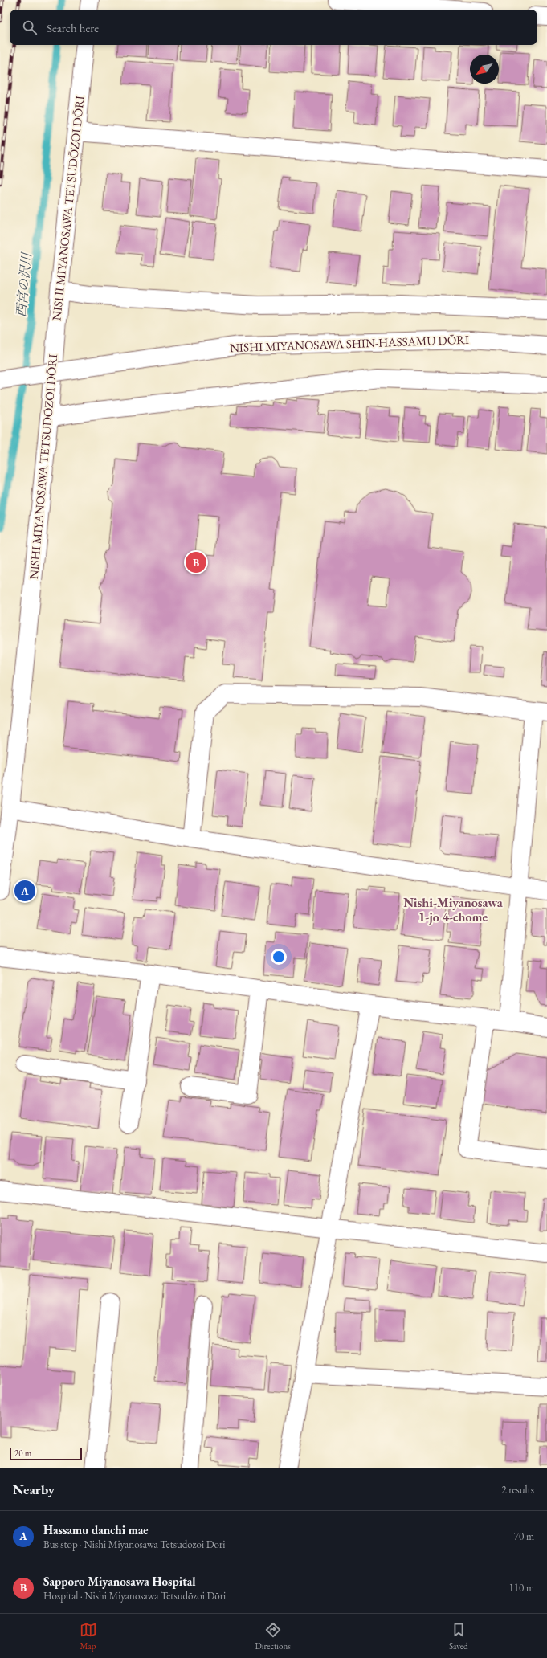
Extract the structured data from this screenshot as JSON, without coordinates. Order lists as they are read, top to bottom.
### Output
{
  "streets": {
    "street": ["NISHI MIYANOSAWA TETSUDŌZOI DŌRI", "NISHI MIYANOSAWA SHIN-HASSAMU DŌRI"]
  },
  "districts": ["Nishi-Miyanosawa 1-jo 4-chome"],
  "water": ["西宮の沢川"],
  "scale_bar": "20 m",
  "north": "bottom left",
  "page": {
    "search": "Search here",
    "pins": ["B", "A"],
    "scale": "20 m",
    "heading": ["Nearby", "2 results"],
    "list": [
      {
        "mark": "A",
        "name": "Hassamu danchi mae",
        "note": "Bus stop · Nishi Miyanosawa Tetsudōzoi Dōri",
        "value": "70 m"
      },
      {
        "mark": "B",
        "name": "Sapporo Miyanosawa Hospital",
        "note": "Hospital · Nishi Miyanosawa Tetsudōzoi Dōri",
        "value": "110 m"
      }
    ],
    "nav": ["Map", "Directions", "Saved"]
  }
}
